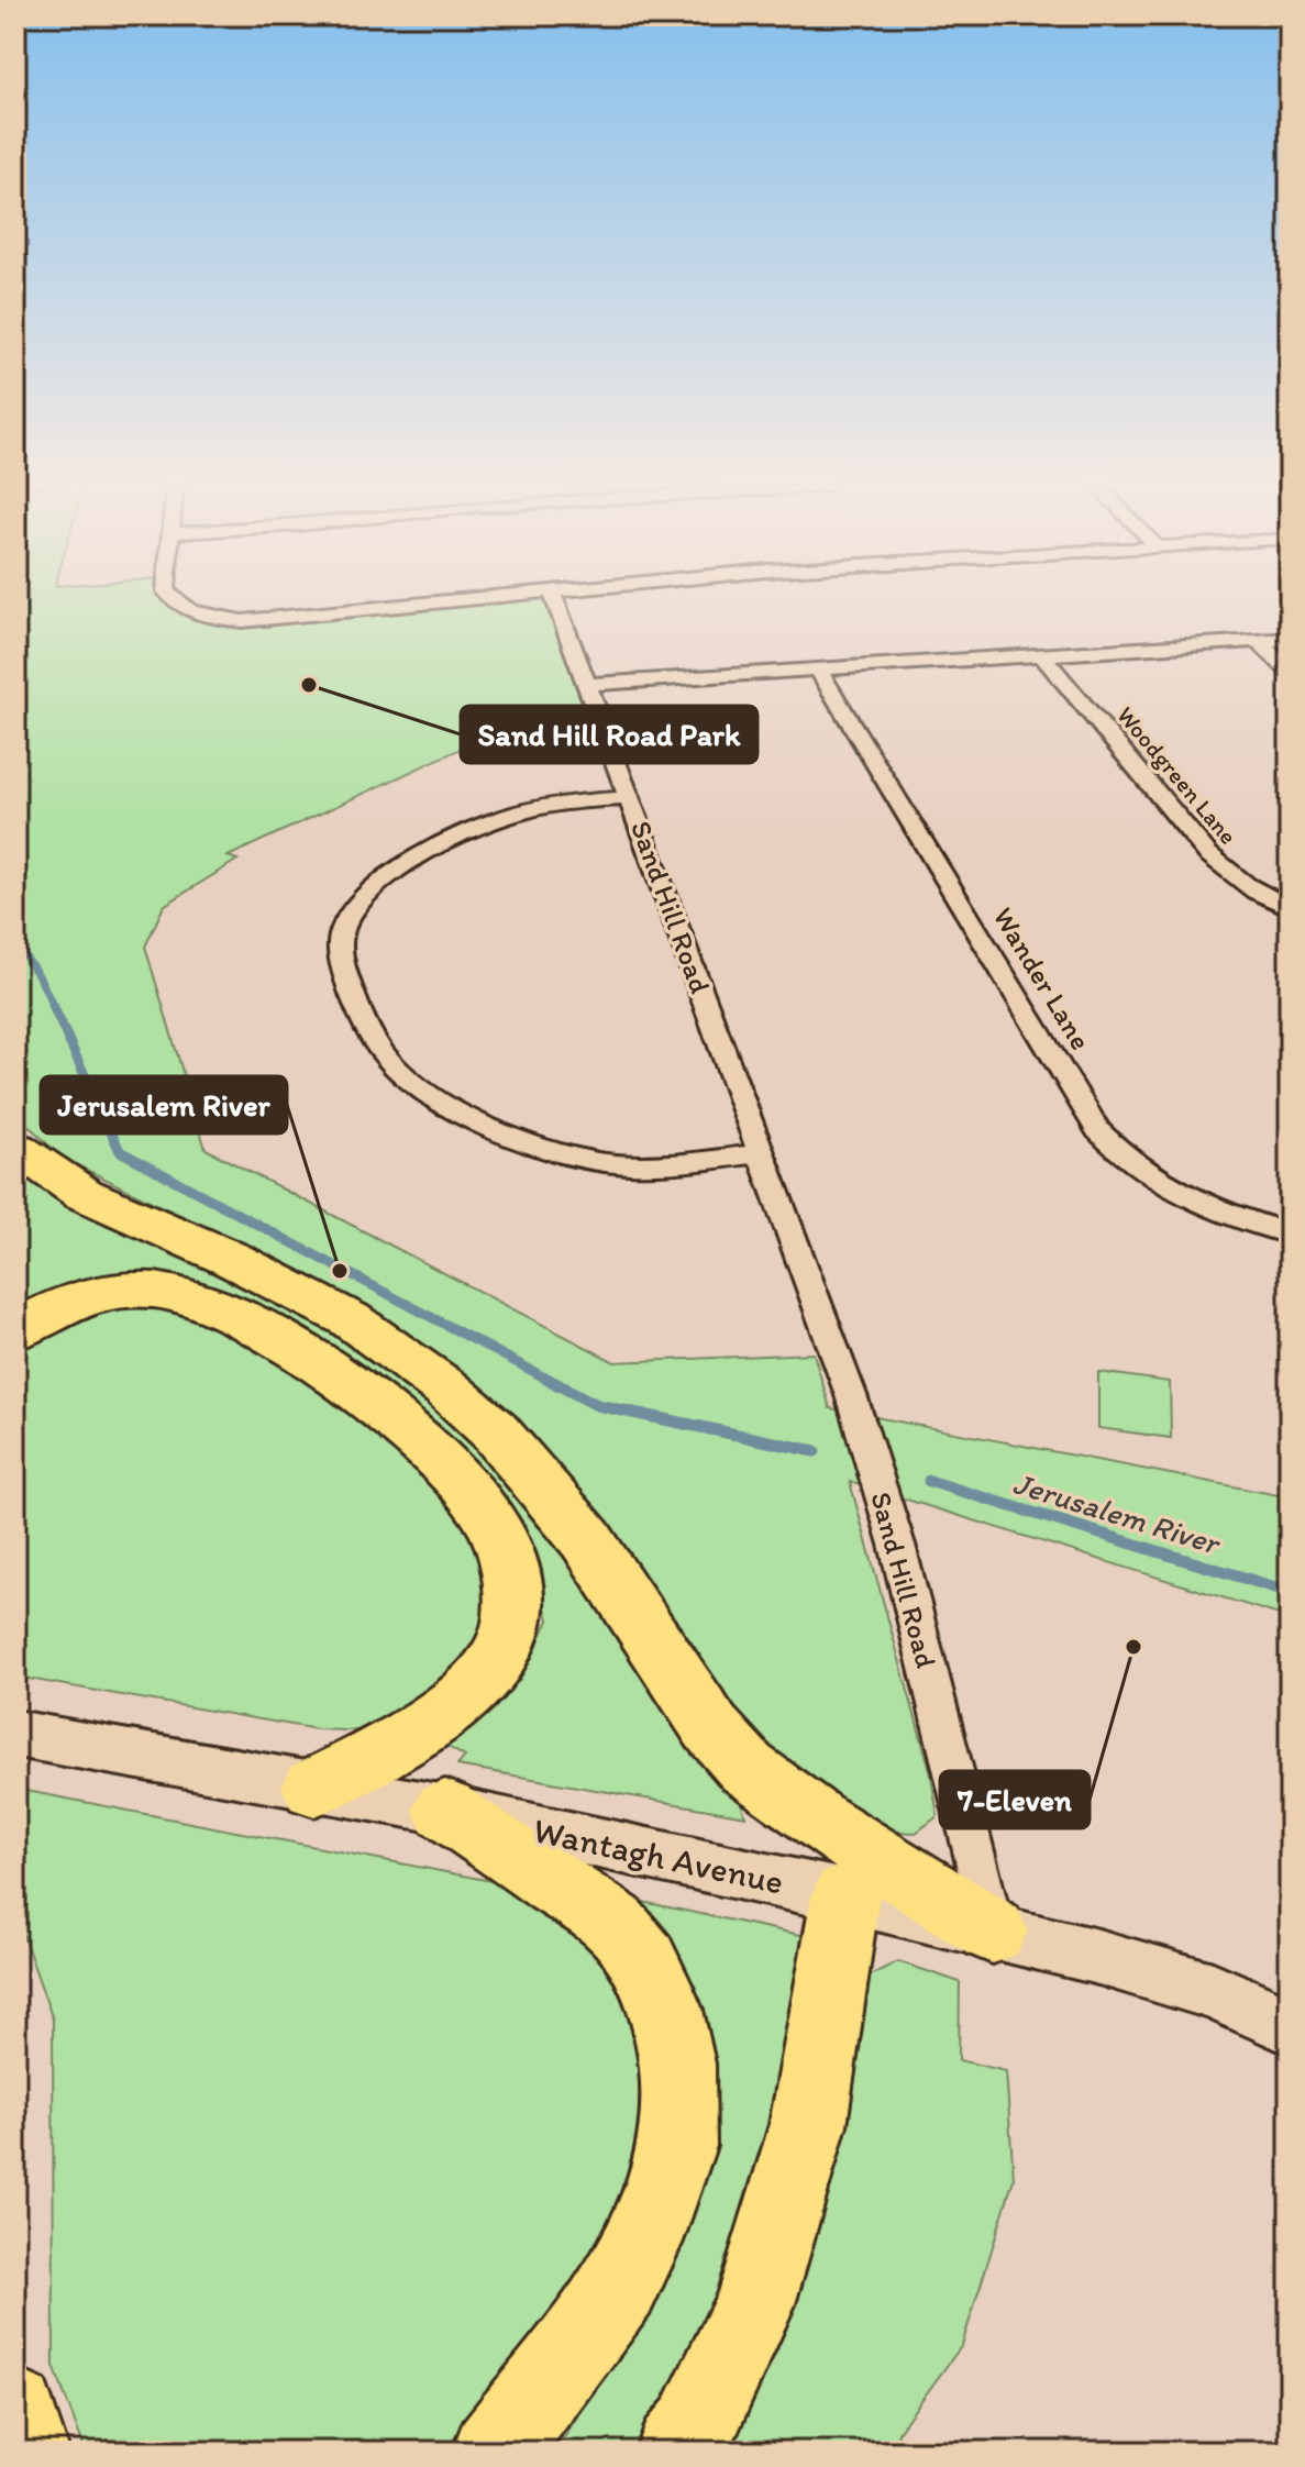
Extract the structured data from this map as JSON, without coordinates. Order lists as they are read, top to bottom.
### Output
{
  "streets": {
    "main road": ["Wantagh Avenue"],
    "street": ["Woodgreen Lane", "Sand Hill Road", "Wander Lane"]
  },
  "crossings": [
    ["Sand Hill Road", "Wantagh Avenue"]
  ],
  "water": ["Jerusalem River"],
  "places": ["Sand Hill Road Park", "Jerusalem River", "7-Eleven"]
}
